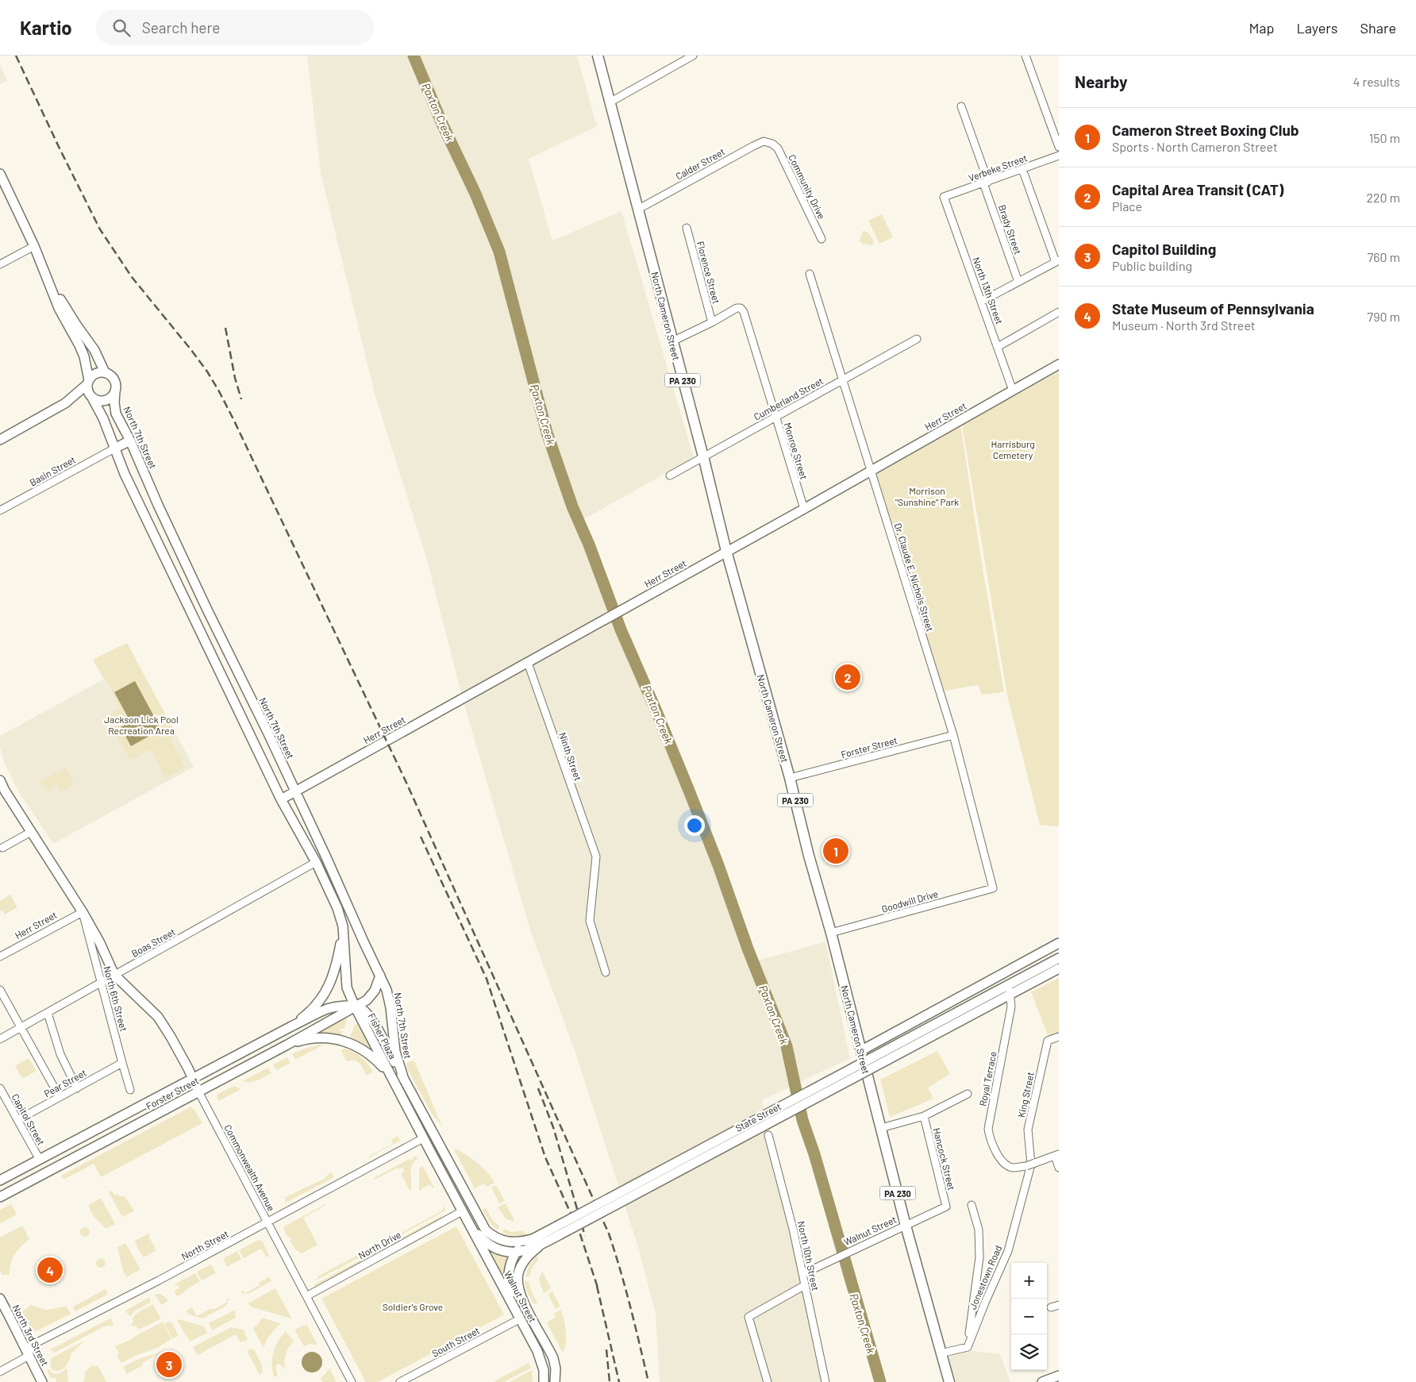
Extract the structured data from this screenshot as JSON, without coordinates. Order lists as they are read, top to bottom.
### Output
{
  "streets": {
    "highway": ["North Cameron Street", "PA 230"],
    "main road": [
      "Herr Street",
      "North 7th Street",
      "Forster Street",
      "North 6th Street",
      "Fisher Plaza",
      "State Street",
      "Commonwealth Avenue",
      "Walnut Street",
      "North 3rd Street"
    ],
    "street": [
      "Calder Street",
      "Verbeke Street",
      "Community Drive",
      "Brady Street",
      "Florence Street",
      "North 13th Street",
      "Cumberland Street",
      "Monroe Street",
      "Basin Street",
      "Dr. Claude E. Nichols Street",
      "Ninth Street",
      "Goodwill Drive",
      "Boas Street",
      "Royal Terrace",
      "Pear Street",
      "King Street",
      "Capitol Street",
      "Hancock Street",
      "North Street",
      "North Drive",
      "North 10th Street",
      "Jonestown Road",
      "South Street"
    ]
  },
  "crossings": [
    ["Calder Street", "Community Drive"],
    ["Calder Street", "North Cameron Street"],
    ["Verbeke Street", "Brady Street"],
    ["Verbeke Street", "North 13th Street"],
    ["Florence Street", "Monroe Street"],
    ["North 13th Street", "Herr Street"],
    ["North Cameron Street", "Cumberland Street"],
    ["North Cameron Street", "Herr Street"],
    ["North Cameron Street", "Forster Street"],
    ["North Cameron Street", "Goodwill Drive"],
    ["North Cameron Street", "Walnut Street"],
    ["Cumberland Street", "Monroe Street"],
    ["Cumberland Street", "Dr. Claude E. Nichols Street"],
    ["Herr Street", "North 7th Street"],
    ["Herr Street", "Monroe Street"],
    ["Herr Street", "Dr. Claude E. Nichols Street"],
    ["Herr Street", "Ninth Street"],
    ["Herr Street", "North 6th Street"],
    ["North 7th Street", "Basin Street"],
    ["North 7th Street", "Forster Street"],
    ["North 7th Street", "Boas Street"],
    ["North 7th Street", "Fisher Plaza"],
    ["Dr. Claude E. Nichols Street", "Forster Street"],
    ["Dr. Claude E. Nichols Street", "Goodwill Drive"],
    ["Forster Street", "Fisher Plaza"],
    ["Forster Street", "Capitol Street"],
    ["Forster Street", "Commonwealth Avenue"],
    ["Boas Street", "North 6th Street"],
    ["Boas Street", "Commonwealth Avenue"],
    ["North 6th Street", "Pear Street"],
    ["North 6th Street", "Commonwealth Avenue"],
    ["Fisher Plaza", "State Street"],
    ["Fisher Plaza", "Walnut Street"],
    ["Fisher Plaza", "North Street"],
    ["Fisher Plaza", "North Drive"],
    ["Royal Terrace", "King Street"],
    ["Royal Terrace", "State Street"],
    ["Royal Terrace", "Jonestown Road"],
    ["Pear Street", "Capitol Street"],
    ["King Street", "Jonestown Road"],
    ["State Street", "Walnut Street"],
    ["Hancock Street", "Walnut Street"],
    ["Commonwealth Avenue", "North Street"],
    ["Commonwealth Avenue", "North Drive"],
    ["Walnut Street", "North 10th Street"],
    ["Walnut Street", "South Street"],
    ["North Street", "North 3rd Street"]
  ],
  "water": ["Paxton Creek"],
  "parks": [
    "Harrisburg Cemetery",
    "Morrison \"Sunshine\" Park",
    "Jackson Lick Pool Recreation Area",
    "Soldier's Grove"
  ],
  "page": {
    "header": "Kartio",
    "search": "Search here",
    "nav": ["Map", "Layers", "Share"],
    "heading": ["Nearby", "4 results"],
    "list": [
      {
        "mark": "1",
        "name": "Cameron Street Boxing Club",
        "note": "Sports · North Cameron Street",
        "value": "150 m"
      },
      {
        "mark": "2",
        "name": "Capital Area Transit (CAT)",
        "note": "Place",
        "value": "220 m"
      },
      {
        "mark": "3",
        "name": "Capitol Building",
        "note": "Public building",
        "value": "760 m"
      },
      {
        "mark": "4",
        "name": "State Museum of Pennsylvania",
        "note": "Museum · North 3rd Street",
        "value": "790 m"
      }
    ],
    "pins": [
      "2",
      "1",
      "4",
      "3"
    ],
    "map_buttons": ["+", "−"]
  }
}
